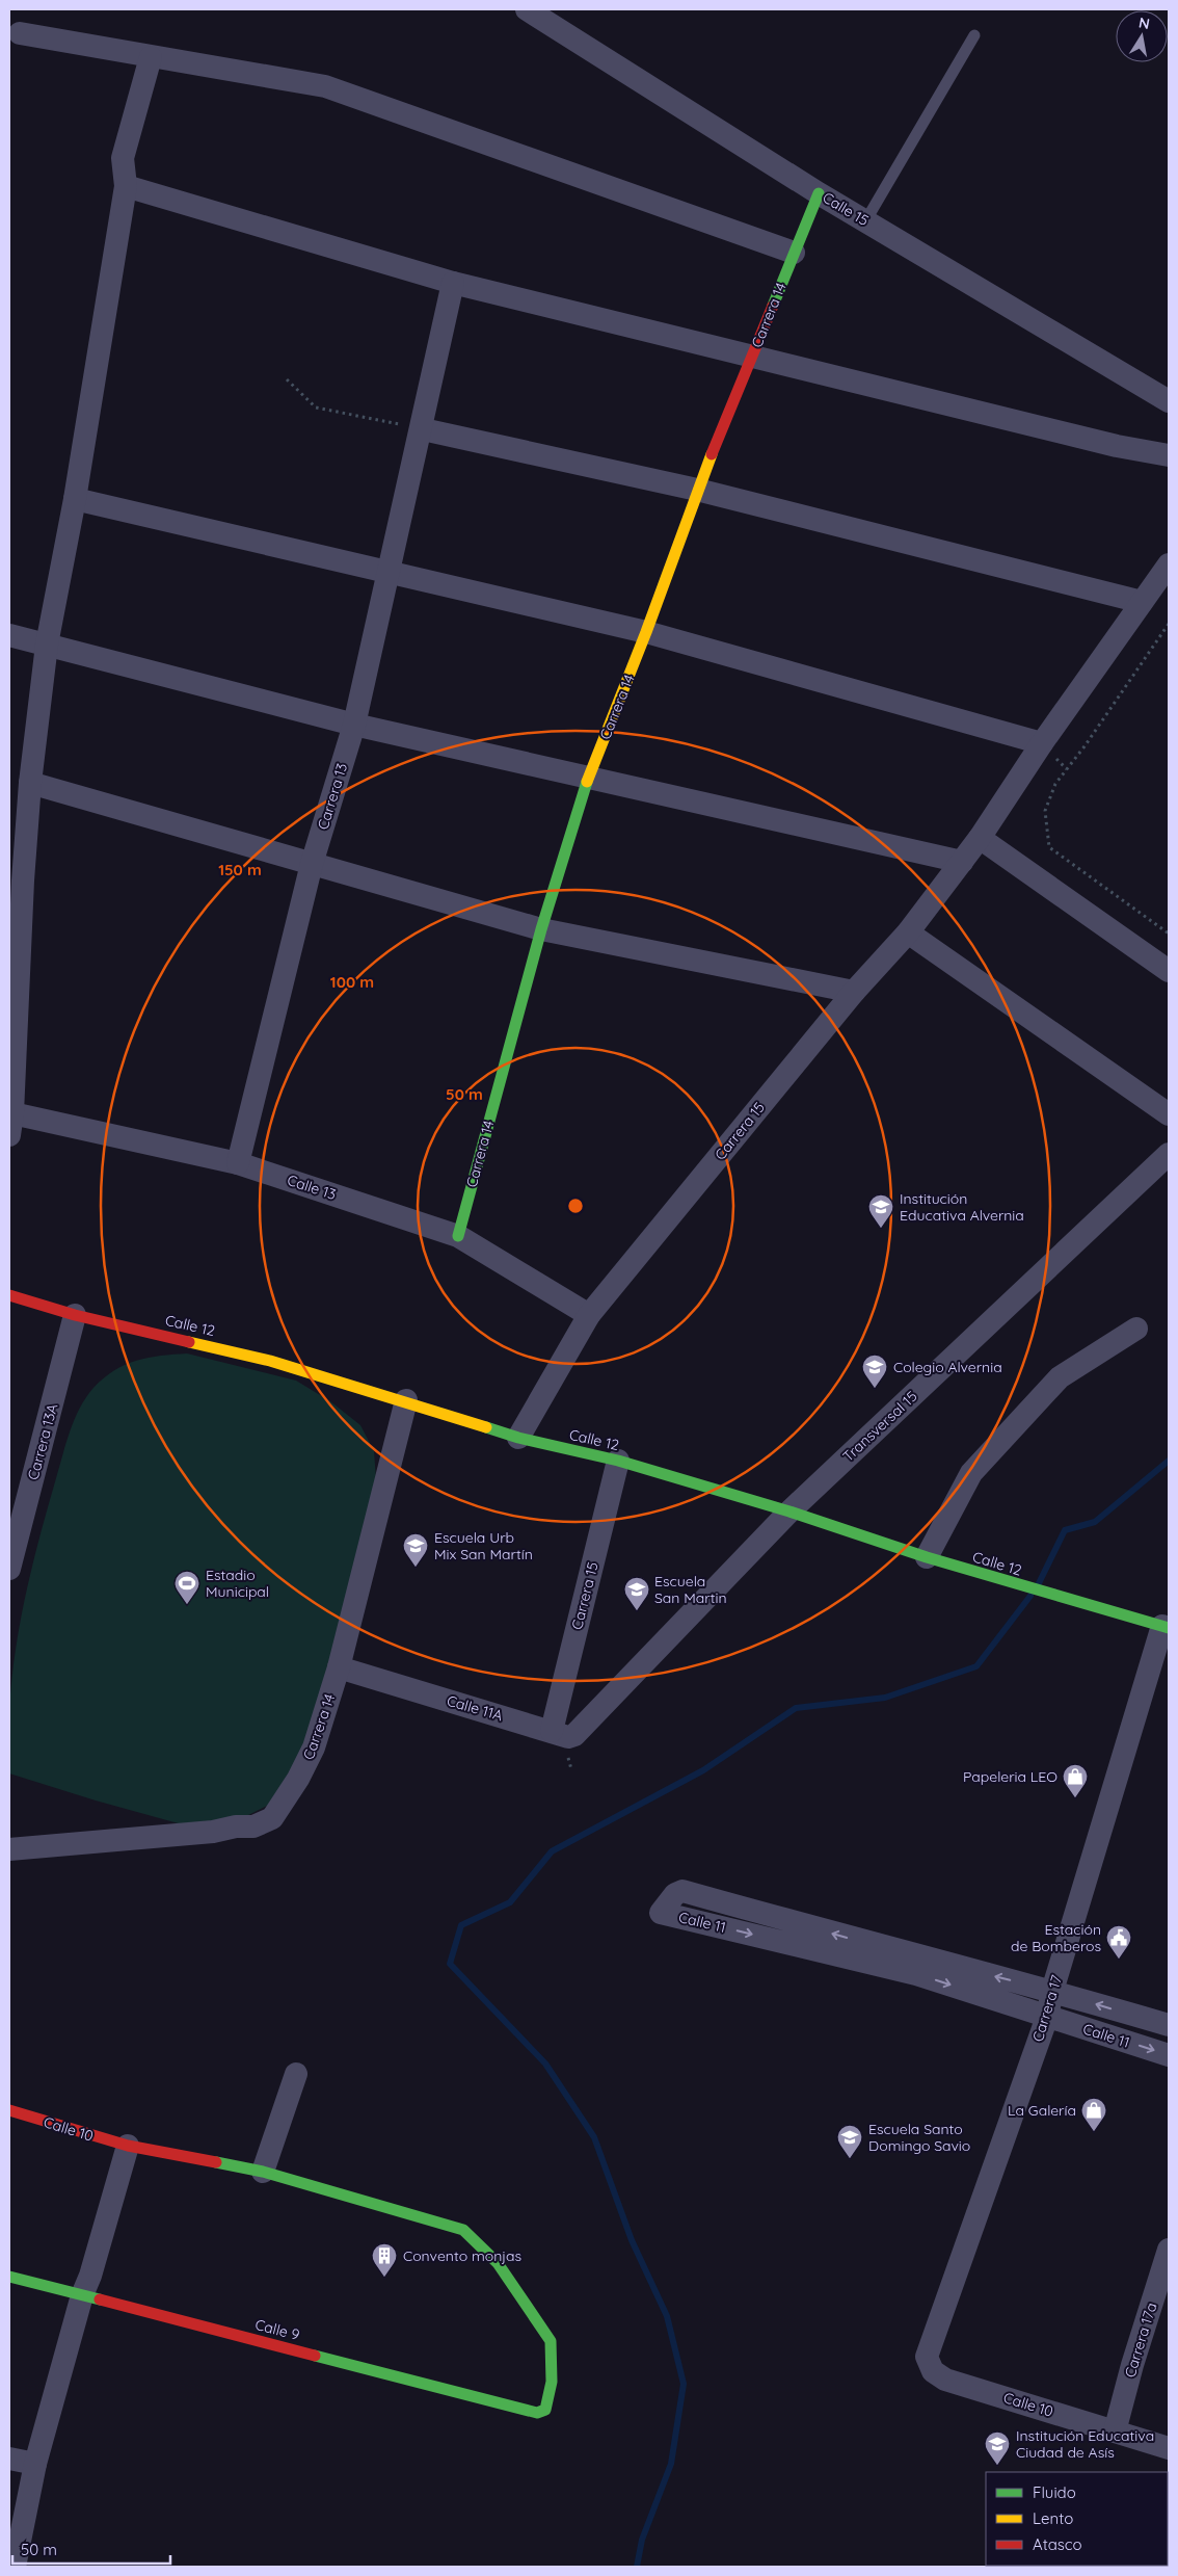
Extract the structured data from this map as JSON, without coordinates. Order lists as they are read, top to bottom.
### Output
{
  "streets": {
    "street": [
      "Calle 15",
      "Carrera 14",
      "Carrera 13",
      "Carrera 15",
      "Calle 13",
      "Calle 12",
      "Transversal 15",
      "Carrera 13A",
      "Calle 11A",
      "Calle 11",
      "Carrera 17",
      "Calle 10",
      "Calle 9",
      "Carrera 17a"
    ]
  },
  "crossings": [
    ["Calle 15", "Carrera 14"],
    ["Carrera 14", "Calle 13"],
    ["Carrera 14", "Calle 12"],
    ["Carrera 14", "Calle 11A"],
    ["Carrera 13", "Calle 13"],
    ["Carrera 15", "Calle 13"],
    ["Carrera 15", "Calle 12"],
    ["Carrera 15", "Calle 11A"],
    ["Calle 12", "Transversal 15"],
    ["Calle 12", "Carrera 13A"],
    ["Calle 12", "Carrera 17"],
    ["Transversal 15", "Calle 11A"],
    ["Calle 11", "Carrera 17"],
    ["Carrera 17", "Calle 10"],
    ["Calle 10", "Calle 9"],
    ["Calle 10", "Carrera 17a"]
  ],
  "places": {
    "school or university": [
      "Institución Educativa Alvernia",
      "Colegio Alvernia",
      "Escuela Urb Mix San Martín",
      "Escuela San Martin",
      "Escuela Santo Domingo Savio",
      "Institución Educativa Ciudad de Asís"
    ],
    "sports": ["Estadio Municipal"],
    "shop": ["Papeleria LEO", "La Galería"],
    "public building": ["Estación de Bomberos"],
    "building": ["Convento monjas"]
  },
  "legend": ["Fluido", "Lento", "Atasco"],
  "scale_bar": "50 m",
  "north": "top",
  "rings": ["150 m", "100 m", "50 m"]
}
